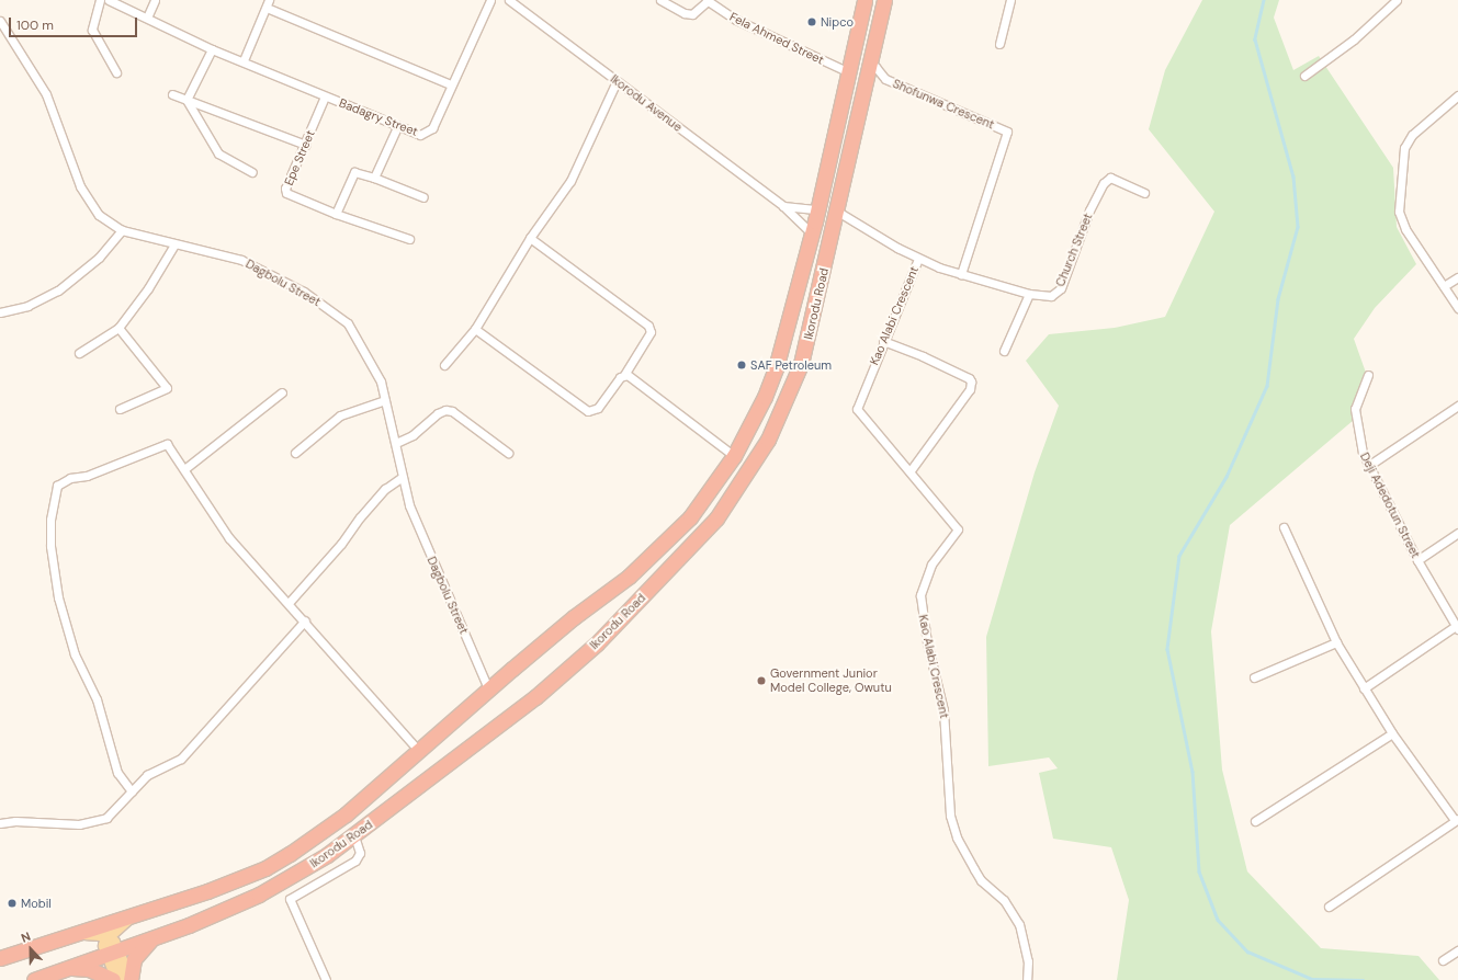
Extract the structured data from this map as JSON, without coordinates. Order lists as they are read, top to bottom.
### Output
{
  "streets": {
    "highway": ["Ikorodu Road"],
    "street": [
      "Fela Ahmed Street",
      "Ikorodu Avenue",
      "Shofunwa Crescent",
      "Badagry Street",
      "Epe Street",
      "Church Street",
      "Dagbolu Street",
      "Kao Alabi Crescent",
      "Deji Adedotun Street"
    ]
  },
  "crossings": [
    ["Fela Ahmed Street", "Ikorodu Road"],
    ["Ikorodu Avenue", "Ikorodu Road"],
    ["Shofunwa Crescent", "Church Street"],
    ["Shofunwa Crescent", "Ikorodu Road"],
    ["Badagry Street", "Epe Street"],
    ["Church Street", "Ikorodu Road"],
    ["Church Street", "Kao Alabi Crescent"],
    ["Dagbolu Street", "Ikorodu Road"]
  ],
  "places": [
    "Nipco",
    "SAF Petroleum",
    "Government Junior Model College, Owutu",
    "Mobil"
  ],
  "scale_bar": "100 m",
  "north": "top"
}
